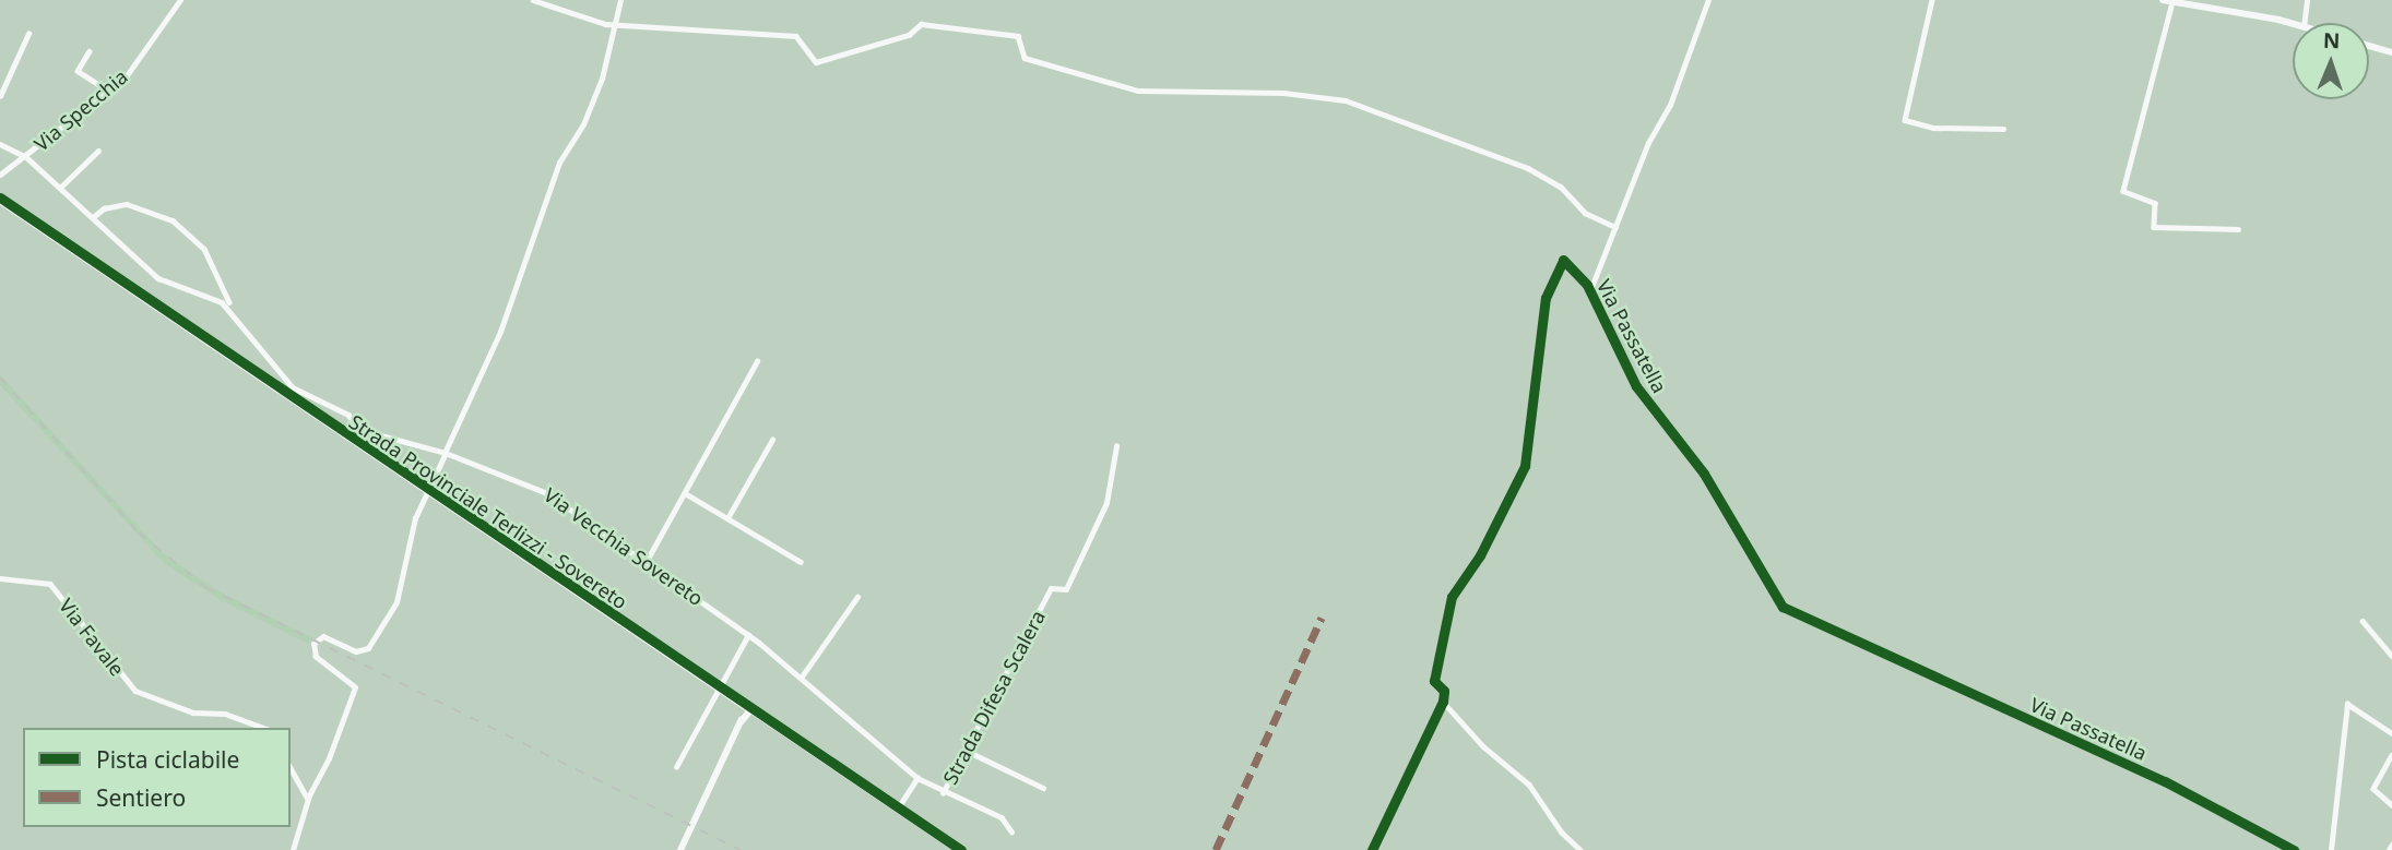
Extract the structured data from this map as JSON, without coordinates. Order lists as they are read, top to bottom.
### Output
{
  "streets": {
    "main road": ["Strada Provinciale Terlizzi - Sovereto"],
    "street": [
      "Via Specchia",
      "Via Passatella",
      "Via Vecchia Sovereto",
      "Via Favale",
      "Strada Difesa Scalera"
    ]
  },
  "crossings": [
    ["Via Specchia", "Via Vecchia Sovereto"],
    ["Via Vecchia Sovereto", "Strada Difesa Scalera"]
  ],
  "legend": ["Pista ciclabile", "Sentiero"],
  "north": "top"
}
